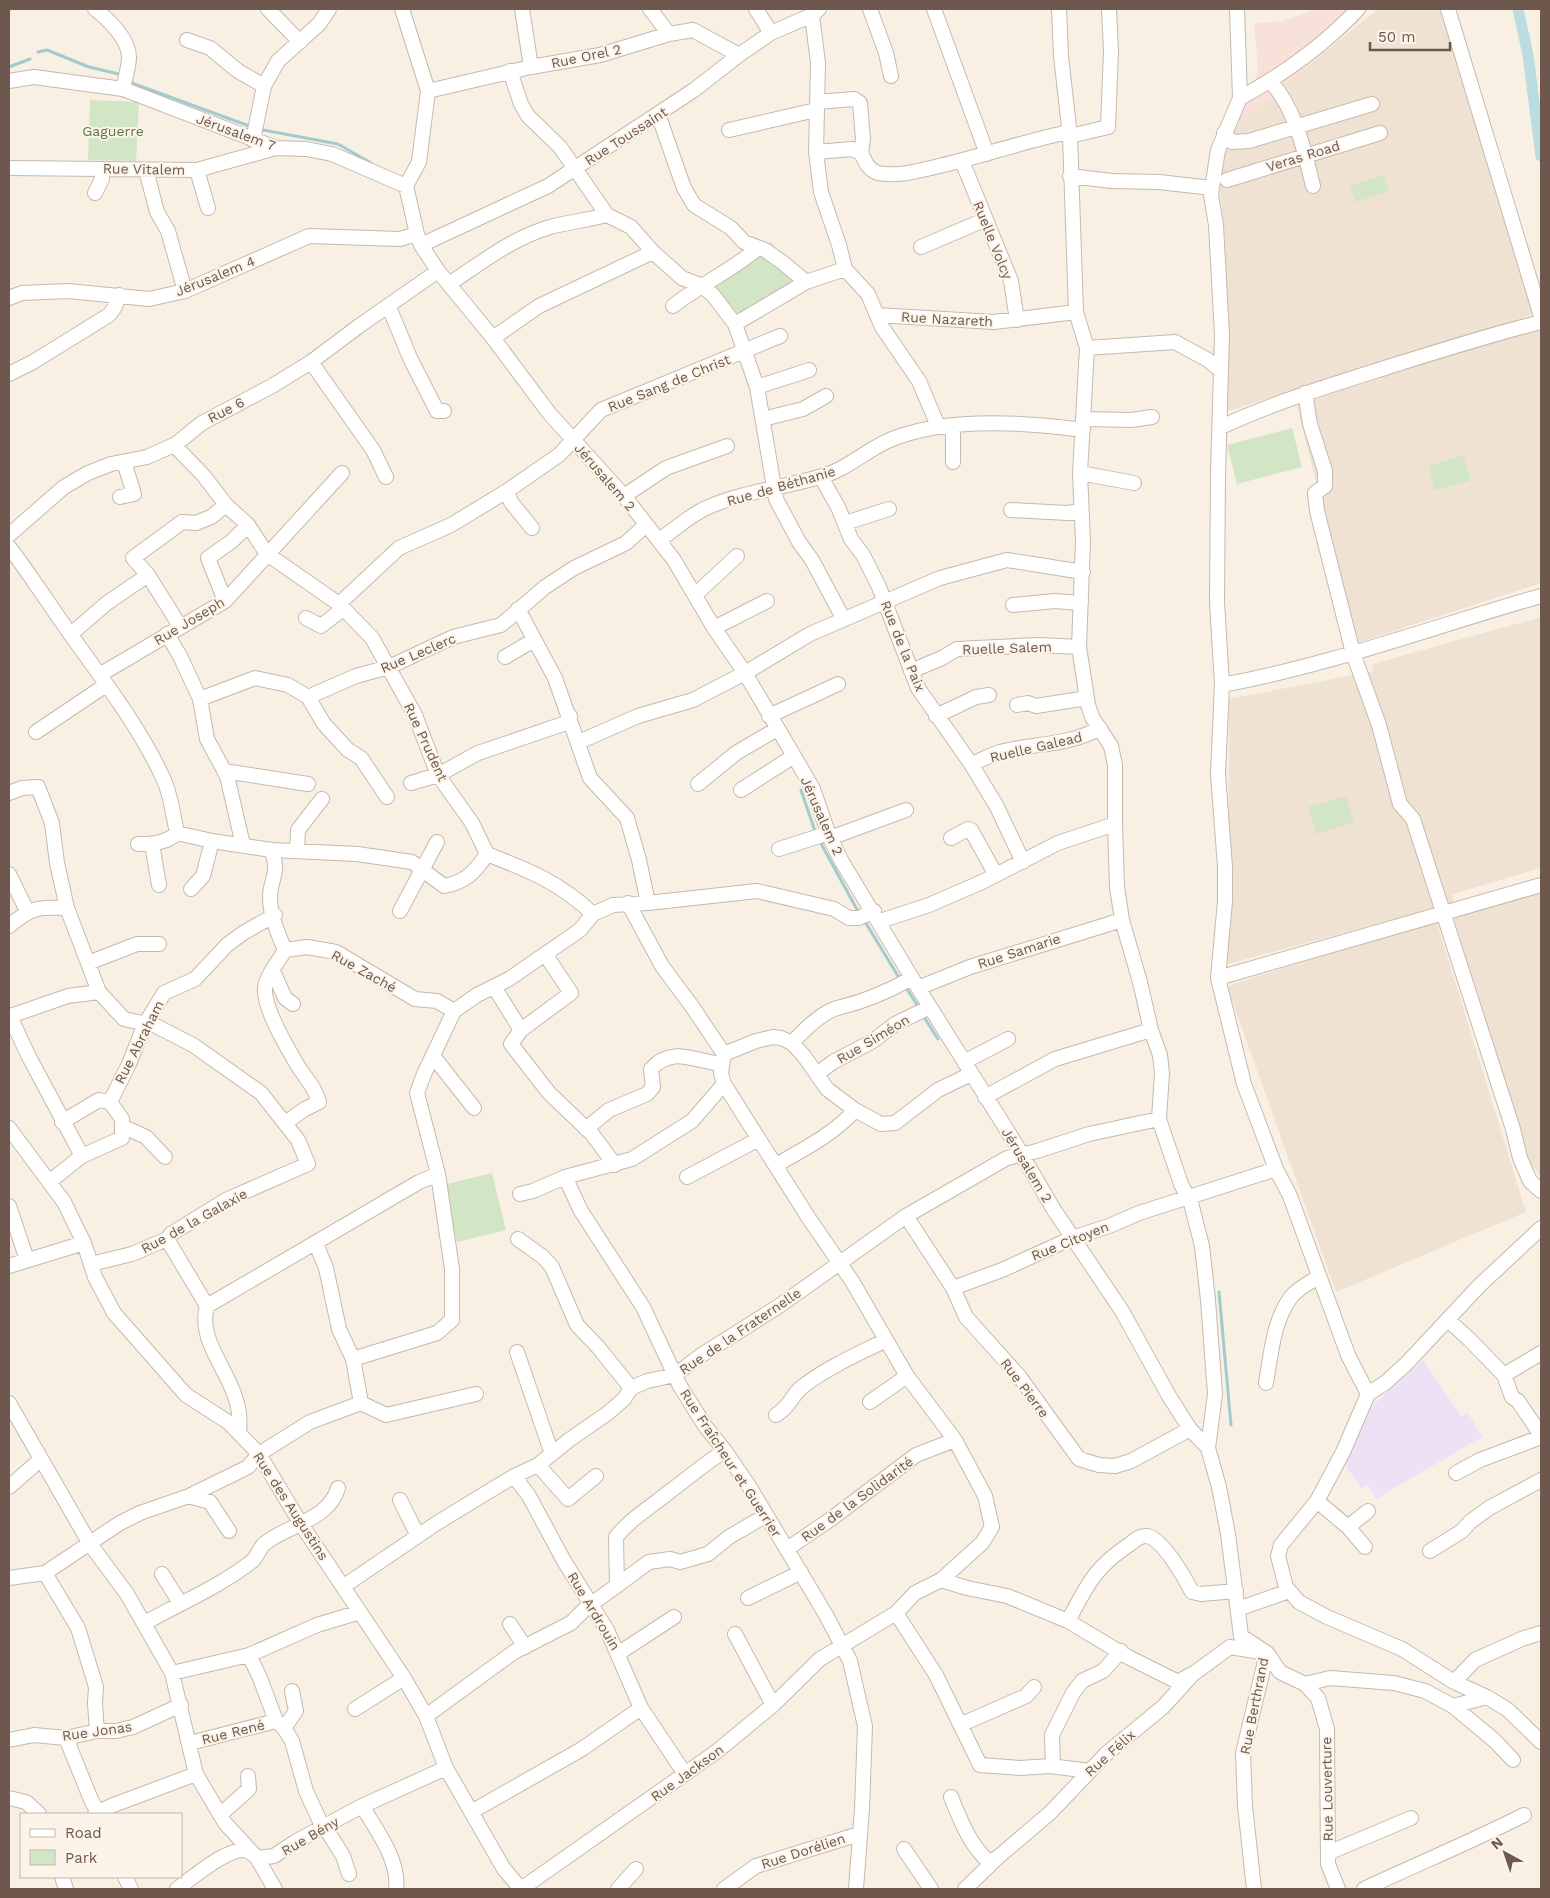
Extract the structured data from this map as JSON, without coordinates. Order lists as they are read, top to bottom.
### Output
{
  "streets": {
    "street": [
      "Rue Orel 2",
      "Jérusalem 7",
      "Rue Toussaint",
      "Veras Road",
      "Rue Vitalem",
      "Ruelle Volcy",
      "Jérusalem 4",
      "Rue Nazareth",
      "Rue Sang de Christ",
      "Rue 6",
      "Jérusalem 2",
      "Rue de Béthanie",
      "Rue Joseph",
      "Rue de la Paix",
      "Ruelle Salem",
      "Rue Leclerc",
      "Rue Prudent",
      "Ruelle Galead",
      "Rue Samarie",
      "Rue Zaché",
      "Rue Siméon",
      "Rue Abraham",
      "Rue de la Galaxie",
      "Rue Citoyen",
      "Rue de la Fraternelle",
      "Rue Pierre",
      "Rue Fraîcheur et Guerrier",
      "Rue de la Solidarité",
      "Rue des Augustins",
      "Rue Ardrouin",
      "Rue Berthrand",
      "Rue Jonas",
      "Rue René",
      "Rue Félix",
      "Rue Jackson",
      "Rue Louverture",
      "Rue Bény",
      "Rue Dorélien"
    ]
  },
  "crossings": [
    ["Rue Orel 2", "Rue Toussaint"],
    ["Jérusalem 7", "Rue Vitalem"],
    ["Rue Toussaint", "Jérusalem 4"],
    ["Rue Toussaint", "Jérusalem 2"],
    ["Ruelle Volcy", "Rue Nazareth"],
    ["Jérusalem 4", "Jérusalem 2"],
    ["Rue Sang de Christ", "Jérusalem 2"],
    ["Rue Sang de Christ", "Rue Prudent"],
    ["Rue 6", "Jérusalem 2"],
    ["Jérusalem 2", "Rue de Béthanie"],
    ["Jérusalem 2", "Rue Leclerc"],
    ["Jérusalem 2", "Rue Samarie"],
    ["Jérusalem 2", "Rue Siméon"],
    ["Jérusalem 2", "Rue Citoyen"],
    ["Jérusalem 2", "Rue de la Fraternelle"],
    ["Jérusalem 2", "Rue Pierre"],
    ["Jérusalem 2", "Rue Berthrand"],
    ["Rue de Béthanie", "Rue de la Paix"],
    ["Rue Joseph", "Rue Prudent"],
    ["Rue de la Paix", "Ruelle Salem"],
    ["Rue de la Paix", "Ruelle Galead"],
    ["Rue Leclerc", "Rue Prudent"],
    ["Rue Abraham", "Rue de la Galaxie"],
    ["Rue de la Galaxie", "Rue des Augustins"],
    ["Rue Citoyen", "Rue Pierre"],
    ["Rue de la Fraternelle", "Rue Pierre"],
    ["Rue de la Fraternelle", "Rue Fraîcheur et Guerrier"],
    ["Rue de la Fraternelle", "Rue des Augustins"],
    ["Rue de la Fraternelle", "Rue Ardrouin"],
    ["Rue de la Fraternelle", "Rue Jackson"],
    ["Rue Fraîcheur et Guerrier", "Rue de la Solidarité"],
    ["Rue Fraîcheur et Guerrier", "Rue Jackson"],
    ["Rue Fraîcheur et Guerrier", "Rue Dorélien"],
    ["Rue de la Solidarité", "Rue Jackson"],
    ["Rue des Augustins", "Rue Jackson"],
    ["Rue des Augustins", "Rue Bény"],
    ["Rue Ardrouin", "Rue Jackson"],
    ["Rue Berthrand", "Rue Félix"]
  ],
  "parks": ["Gaguerre"],
  "legend": ["Road", "Park"],
  "scale_bar": "50 m",
  "north": "top left"
}
